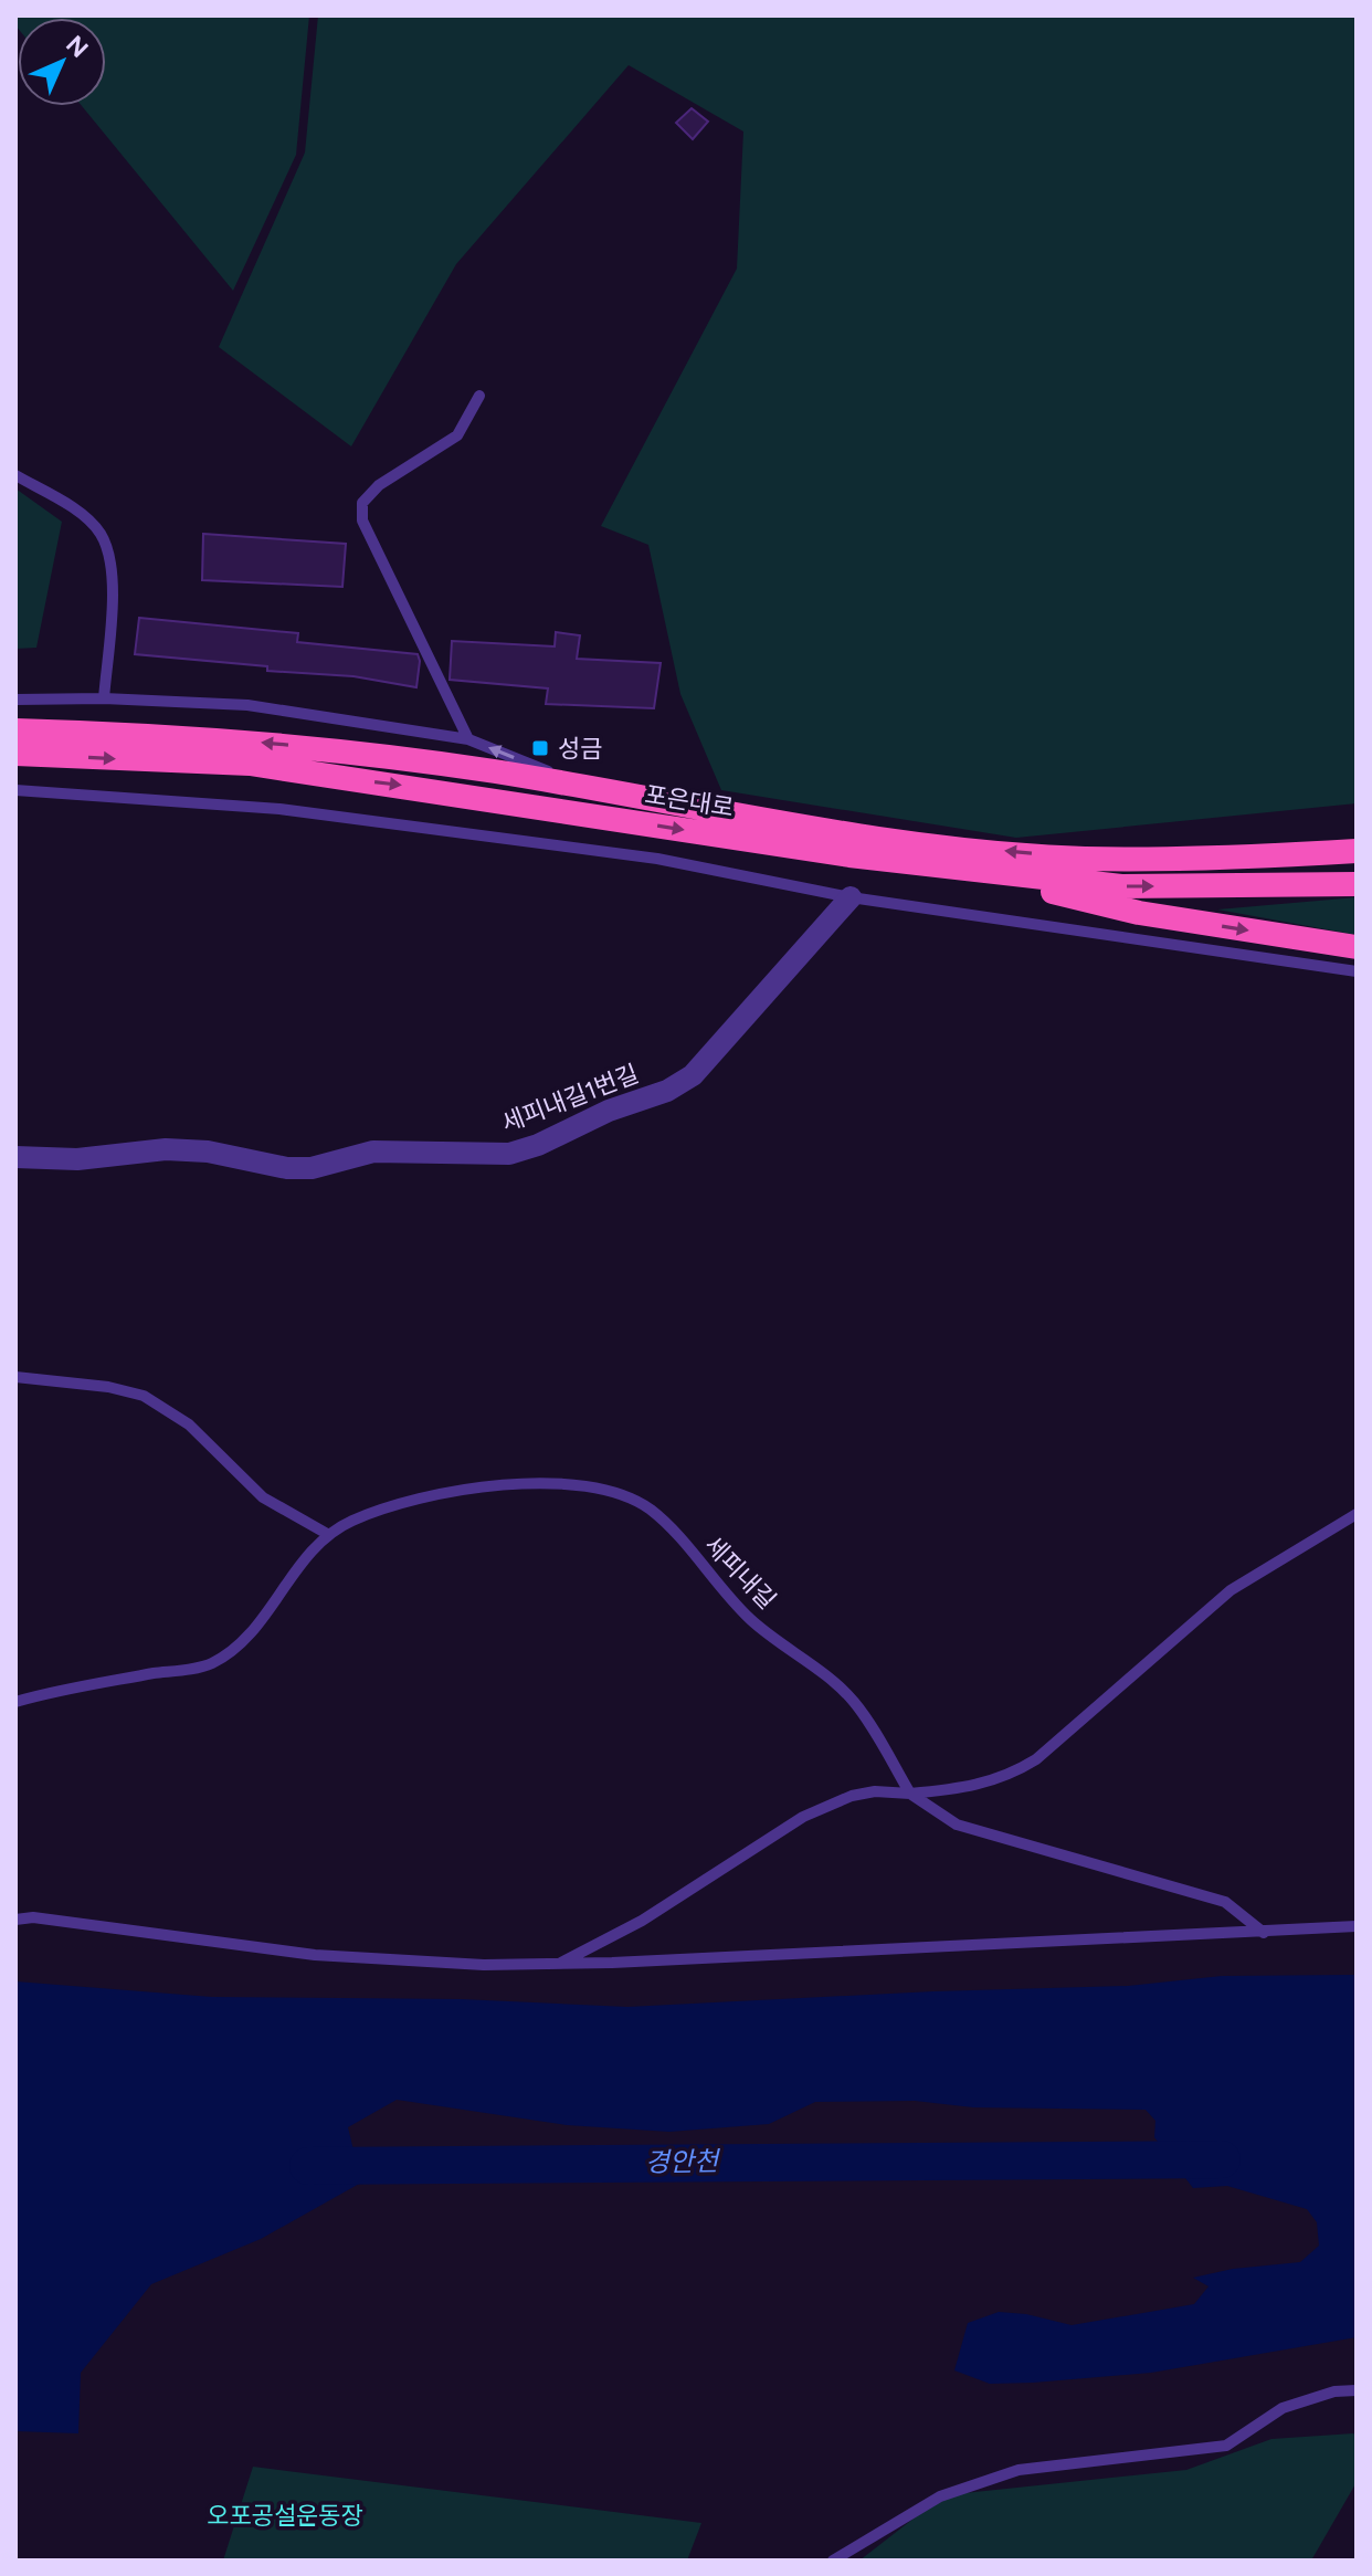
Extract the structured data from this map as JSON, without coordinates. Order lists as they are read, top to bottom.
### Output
{
  "streets": {
    "highway": ["포은대로"],
    "street": ["세피내길1번길"],
    "lane": ["세피내길"]
  },
  "water": ["경안천"],
  "parks": ["오포공설운동장"],
  "places": {
    "transit": ["성금"]
  },
  "north": "top right"
}
